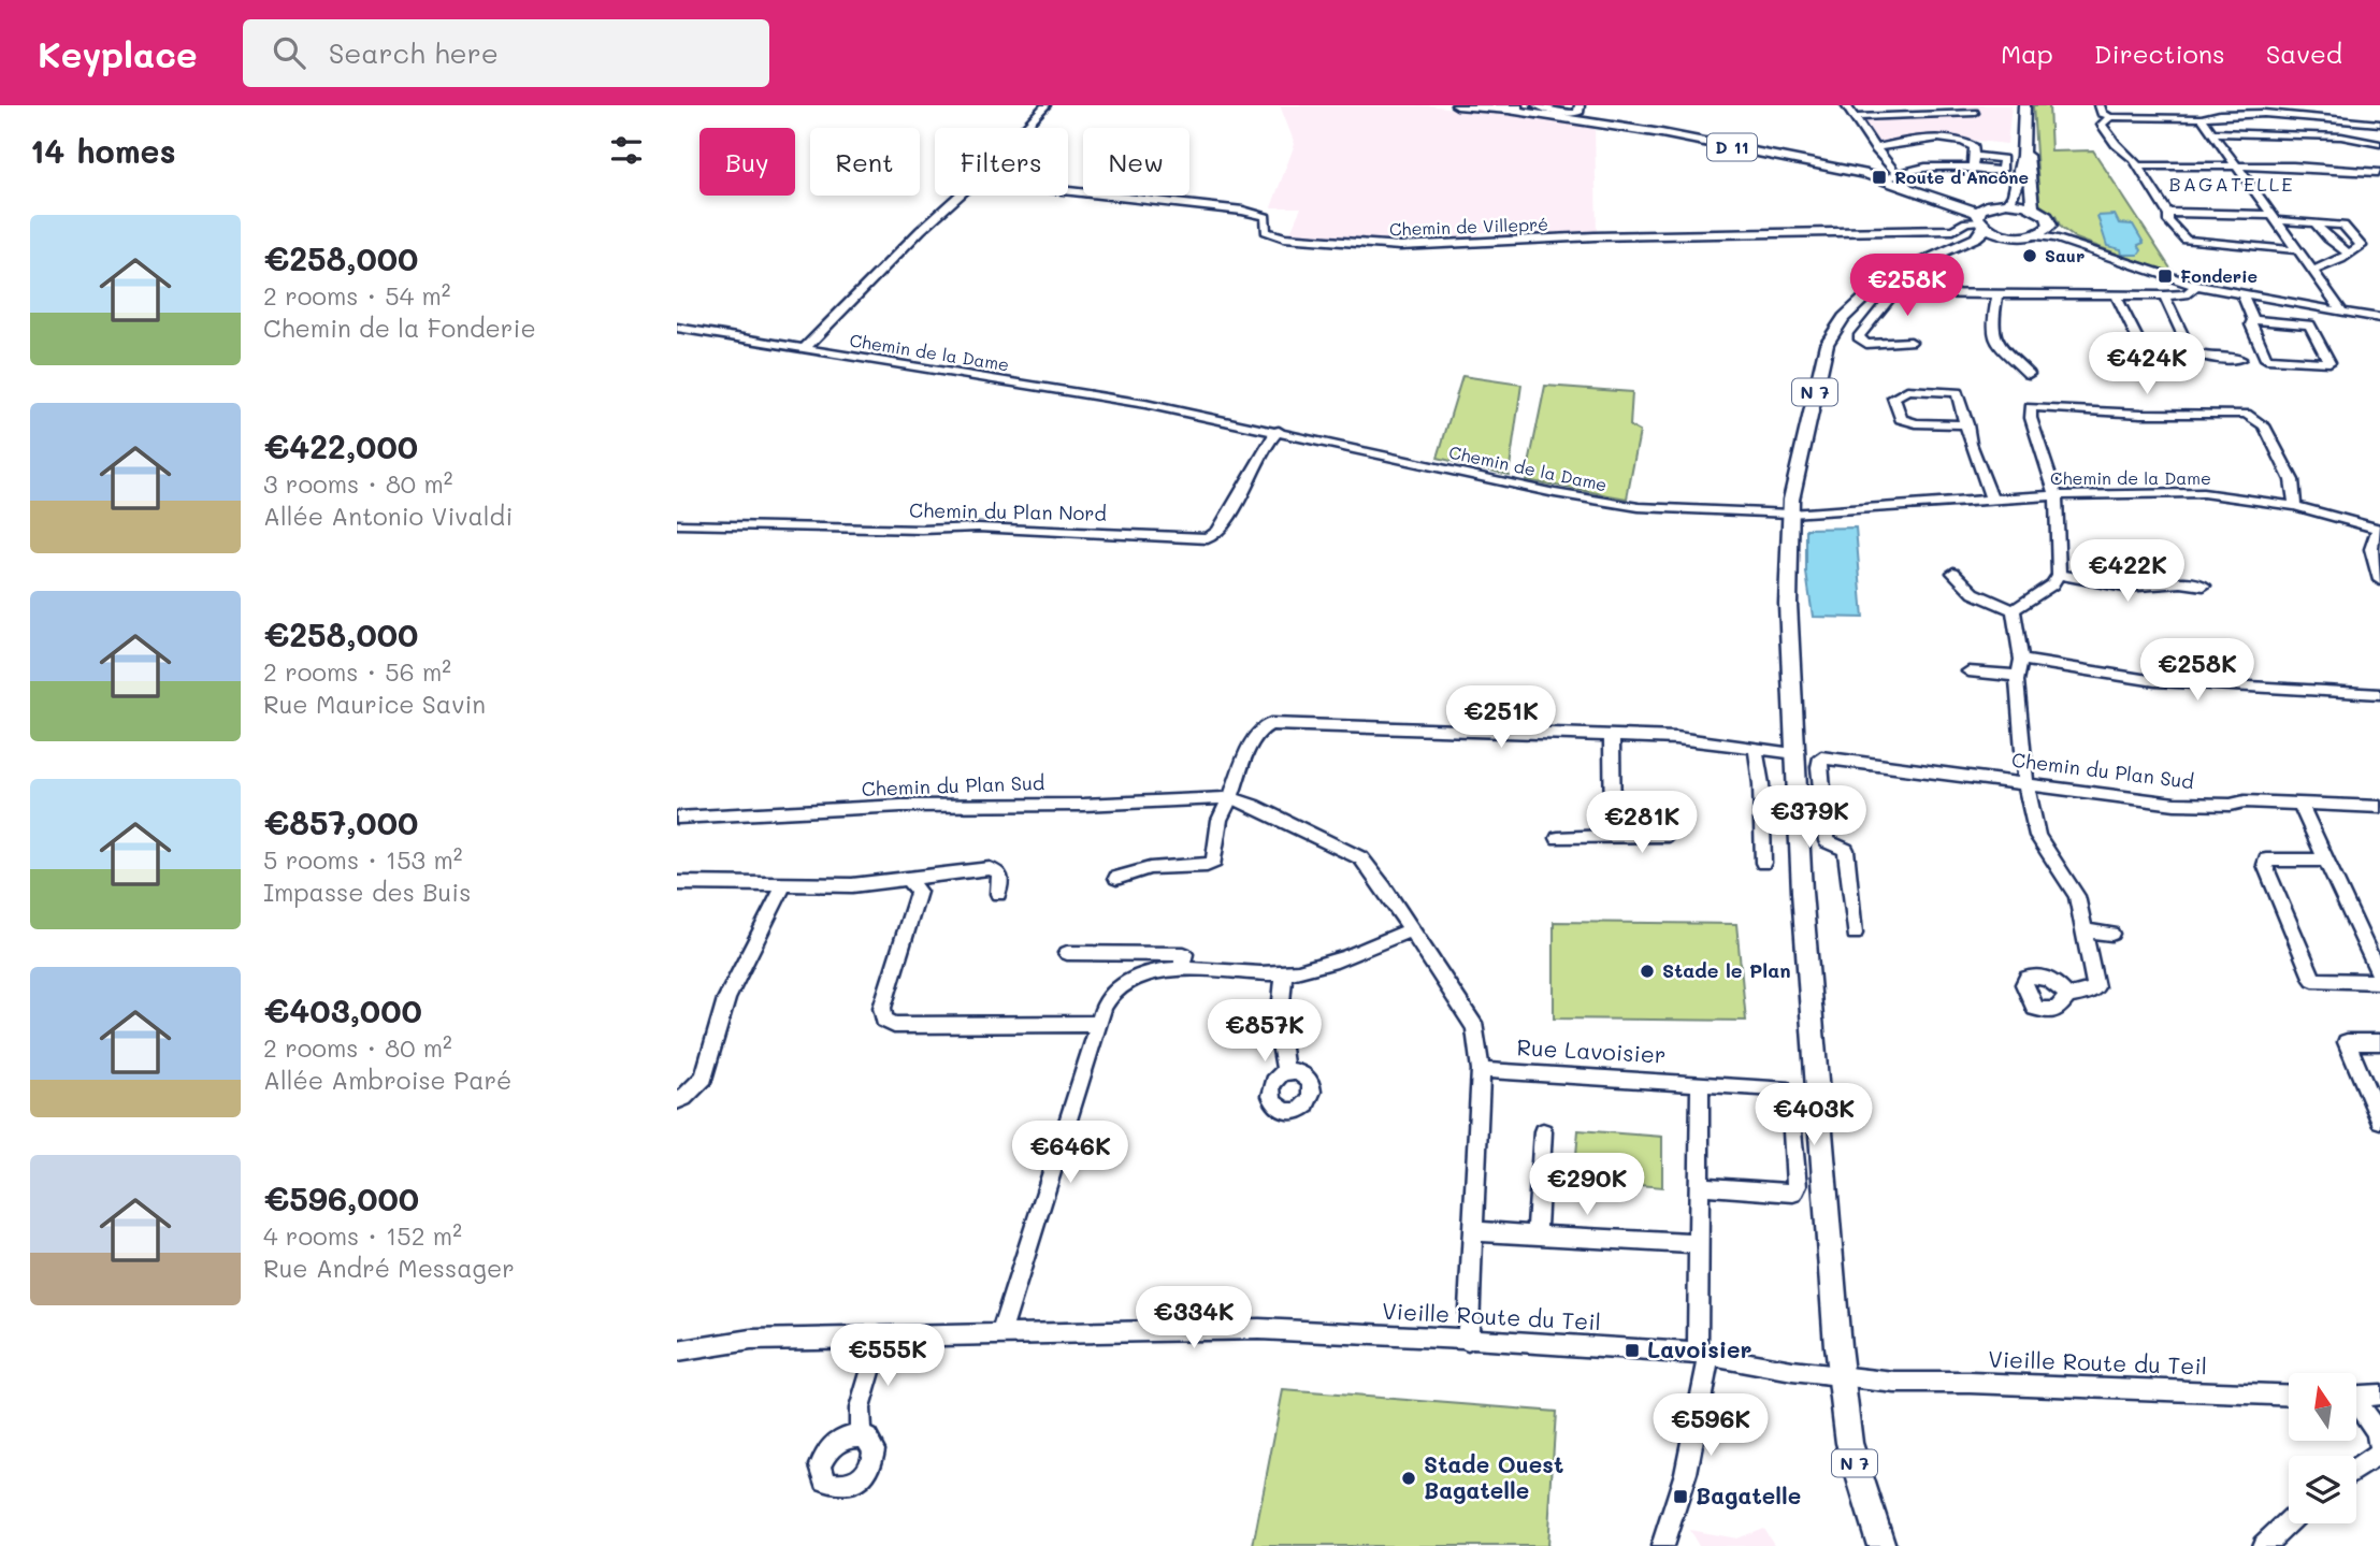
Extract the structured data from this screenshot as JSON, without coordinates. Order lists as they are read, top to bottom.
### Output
{
  "streets": {
    "main road": ["D 11", "N 7"],
    "street": [
      "Chemin de Villepré",
      "Chemin de la Dame",
      "Chemin du Plan Nord",
      "Chemin du Plan Sud",
      "Rue Lavoisier",
      "Vieille Route du Teil"
    ]
  },
  "crossings": [
    ["D 11", "Chemin de Villepré"],
    ["D 11", "N 7"],
    ["Chemin de Villepré", "N 7"],
    ["Chemin de la Dame", "N 7"],
    ["Chemin de la Dame", "Chemin du Plan Nord"],
    ["N 7", "Vieille Route du Teil"],
    ["Chemin du Plan Sud", "Rue Lavoisier"]
  ],
  "districts": ["BAGATELLE"],
  "places": {
    "transit": [
      "Route d'Ancône",
      "Fonderie",
      "Lavoisier",
      "Bagatelle"
    ],
    "other": ["Saur", "Stade le Plan", "Stade Ouest Bagatelle"]
  },
  "north": "top",
  "page": {
    "header": "Keyplace",
    "search": "Search here",
    "nav": ["Map", "Directions", "Saved"],
    "heading": "14 homes",
    "chip": [
      "Buy",
      "Rent",
      "Filters",
      "New"
    ],
    "list": [
      {
        "name": "€258,000",
        "note": "2 rooms · 54 m² · Chemin de la Fonderie"
      },
      {
        "name": "€422,000",
        "note": "3 rooms · 80 m² · Allée Antonio Vivaldi"
      },
      {
        "name": "€258,000",
        "note": "2 rooms · 56 m² · Rue Maurice Savin"
      },
      {
        "name": "€857,000",
        "note": "5 rooms · 153 m² · Impasse des Buis"
      },
      {
        "name": "€403,000",
        "note": "2 rooms · 80 m² · Allée Ambroise Paré"
      },
      {
        "name": "€596,000",
        "note": "4 rooms · 152 m² · Rue André Messager"
      }
    ],
    "price": [
      "€258K",
      "€424K",
      "€422K",
      "€258K",
      "€251K",
      "€379K",
      "€281K",
      "€857K",
      "€403K",
      "€646K",
      "€290K",
      "€334K",
      "€555K",
      "€596K"
    ]
  }
}
